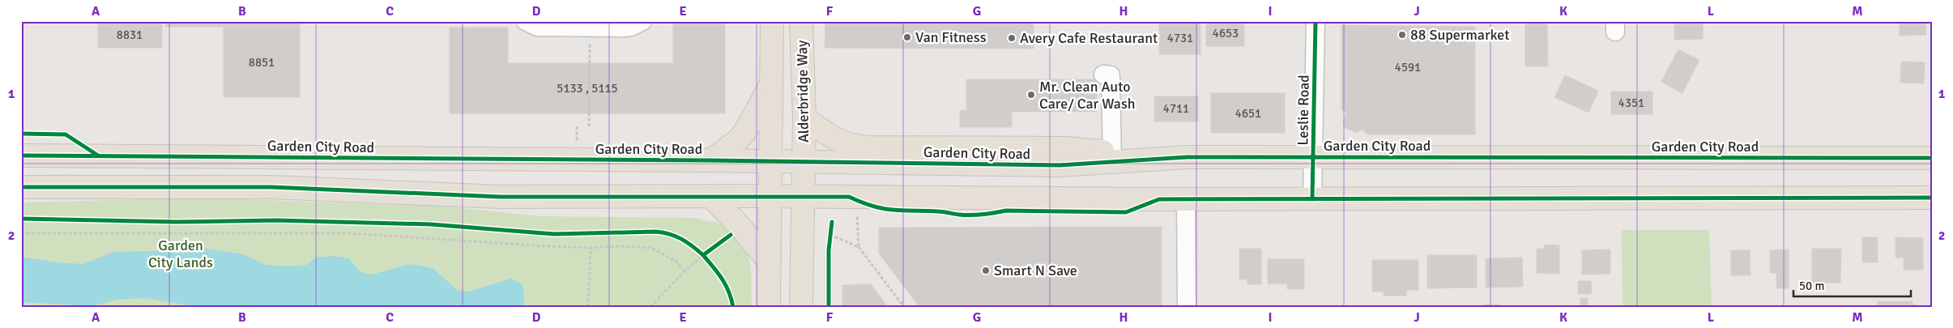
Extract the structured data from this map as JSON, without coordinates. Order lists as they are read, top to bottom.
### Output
{
  "streets": {
    "main road": ["Alderbridge Way", "Garden City Road"],
    "street": ["Leslie Road"]
  },
  "crossings": [
    ["Alderbridge Way", "Garden City Road"],
    ["Leslie Road", "Garden City Road"]
  ],
  "parks": ["Garden City Lands"],
  "places": [
    "88 Supermarket",
    "Van Fitness",
    "Avery Cafe Restaurant",
    "Mr. Clean Auto Care/ Car Wash",
    "Smart N Save"
  ],
  "house_numbers": [
    "4653",
    "8831",
    "4731",
    "8851",
    "4591",
    "5133 , 5115",
    "4351",
    "4711",
    "4651"
  ],
  "scale_bar": "50 m",
  "grid": {
    "columns": [
      "A",
      "B",
      "C",
      "D",
      "E",
      "F",
      "G",
      "H",
      "I",
      "J",
      "K",
      "L",
      "M"
    ],
    "rows": ["1", "2"]
  }
}
